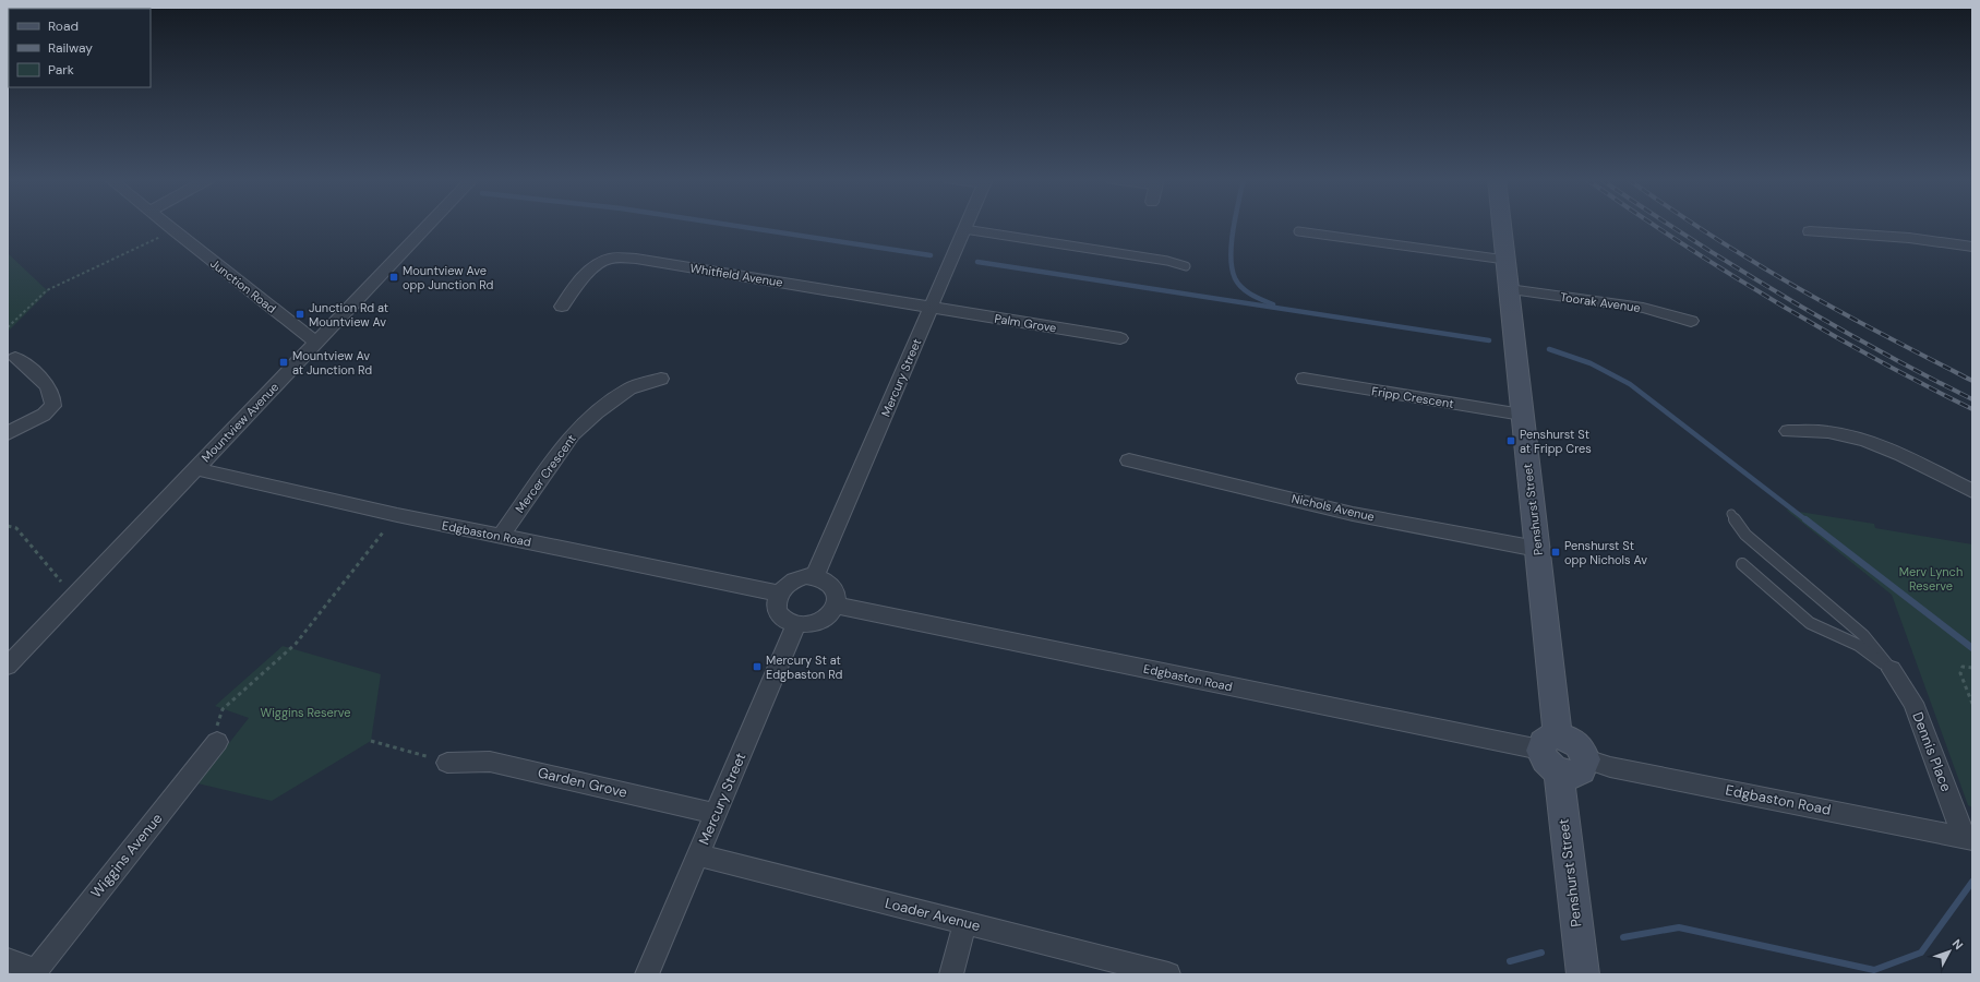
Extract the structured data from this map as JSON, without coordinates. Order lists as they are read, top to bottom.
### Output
{
  "streets": {
    "street": [
      "Whitfield Avenue",
      "Junction Road",
      "Toorak Avenue",
      "Palm Grove",
      "Mercury Street",
      "Fripp Crescent",
      "Mountview Avenue",
      "Mercer Crescent",
      "Nichols Avenue",
      "Penshurst Street",
      "Edgbaston Road",
      "Dennis Place",
      "Garden Grove",
      "Wiggins Avenue",
      "Loader Avenue"
    ]
  },
  "crossings": [
    ["Whitfield Avenue", "Palm Grove"],
    ["Whitfield Avenue", "Mercury Street"],
    ["Junction Road", "Mountview Avenue"],
    ["Toorak Avenue", "Penshurst Street"],
    ["Palm Grove", "Mercury Street"],
    ["Mercury Street", "Edgbaston Road"],
    ["Mercury Street", "Garden Grove"],
    ["Mercury Street", "Loader Avenue"],
    ["Fripp Crescent", "Penshurst Street"],
    ["Mountview Avenue", "Edgbaston Road"],
    ["Mercer Crescent", "Edgbaston Road"],
    ["Nichols Avenue", "Penshurst Street"],
    ["Penshurst Street", "Edgbaston Road"],
    ["Edgbaston Road", "Dennis Place"]
  ],
  "parks": ["Merv Lynch Reserve", "Wiggins Reserve"],
  "places": {
    "transit": [
      "Mountview Ave opp Junction Rd",
      "Junction Rd at Mountview Av",
      "Mountview Av at Junction Rd",
      "Penshurst St at Fripp Cres",
      "Penshurst St opp Nichols Av",
      "Mercury St at Edgbaston Rd"
    ]
  },
  "legend": ["Road", "Railway", "Park"],
  "north": "top right"
}
